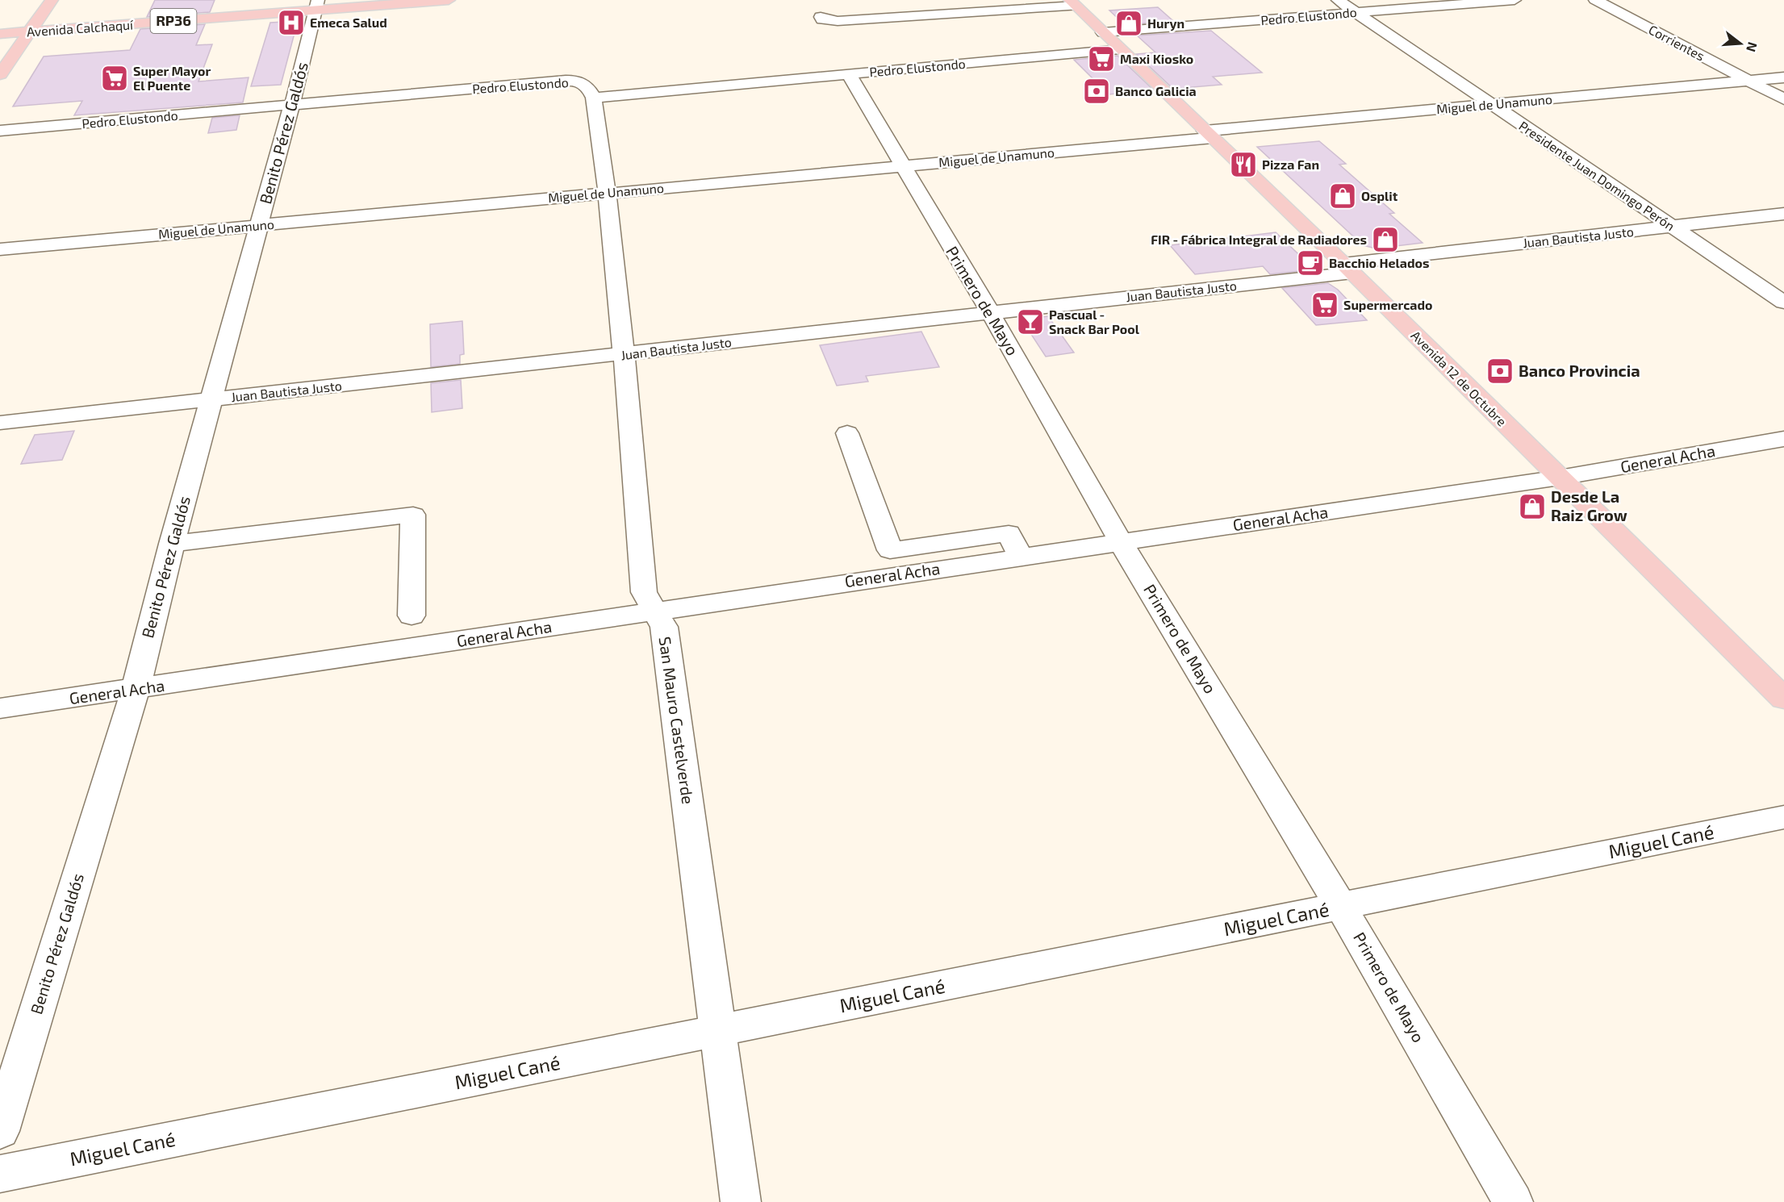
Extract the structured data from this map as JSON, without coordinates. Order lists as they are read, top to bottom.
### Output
{
  "streets": {
    "main road": ["RP36", "Avenida Calchaquí", "Avenida 12 de Octubre"],
    "street": [
      "Pedro Elustondo",
      "Corrientes",
      "Miguel de Unamuno",
      "Benito Pérez Galdós",
      "Presidente Juan Domingo Perón",
      "Juan Bautista Justo",
      "Primero de Mayo",
      "General Acha",
      "San Mauro Castelverde",
      "Miguel Cané"
    ]
  },
  "crossings": [
    ["Pedro Elustondo", "Benito Pérez Galdós"],
    ["Pedro Elustondo", "Presidente Juan Domingo Perón"],
    ["Pedro Elustondo", "Primero de Mayo"],
    ["Pedro Elustondo", "Avenida 12 de Octubre"],
    ["Pedro Elustondo", "San Mauro Castelverde"],
    ["Avenida Calchaquí", "Benito Pérez Galdós"],
    ["Corrientes", "Miguel de Unamuno"],
    ["Miguel de Unamuno", "Benito Pérez Galdós"],
    ["Miguel de Unamuno", "Presidente Juan Domingo Perón"],
    ["Miguel de Unamuno", "Primero de Mayo"],
    ["Miguel de Unamuno", "Avenida 12 de Octubre"],
    ["Miguel de Unamuno", "San Mauro Castelverde"],
    ["Benito Pérez Galdós", "Juan Bautista Justo"],
    ["Benito Pérez Galdós", "General Acha"],
    ["Presidente Juan Domingo Perón", "Juan Bautista Justo"],
    ["Juan Bautista Justo", "Primero de Mayo"],
    ["Juan Bautista Justo", "Avenida 12 de Octubre"],
    ["Juan Bautista Justo", "San Mauro Castelverde"],
    ["Primero de Mayo", "General Acha"],
    ["Primero de Mayo", "Miguel Cané"],
    ["Avenida 12 de Octubre", "General Acha"],
    ["General Acha", "San Mauro Castelverde"],
    ["San Mauro Castelverde", "Miguel Cané"]
  ],
  "places": {
    "hospital": ["Emeca Salud"],
    "shop": [
      "Huryn",
      "Osplit",
      "FIR - Fábrica Integral de Radiadores",
      "Desde La Raiz Grow"
    ],
    "supermarket": ["Maxi Kiosko", "Super Mayor El Puente", "Supermercado"],
    "bank": ["Banco Galicia", "Banco Provincia"],
    "restaurant": ["Pizza Fan"],
    "cafe": ["Bacchio Helados"],
    "bar": ["Pascual - Snack Bar Pool"]
  },
  "north": "right"
}
